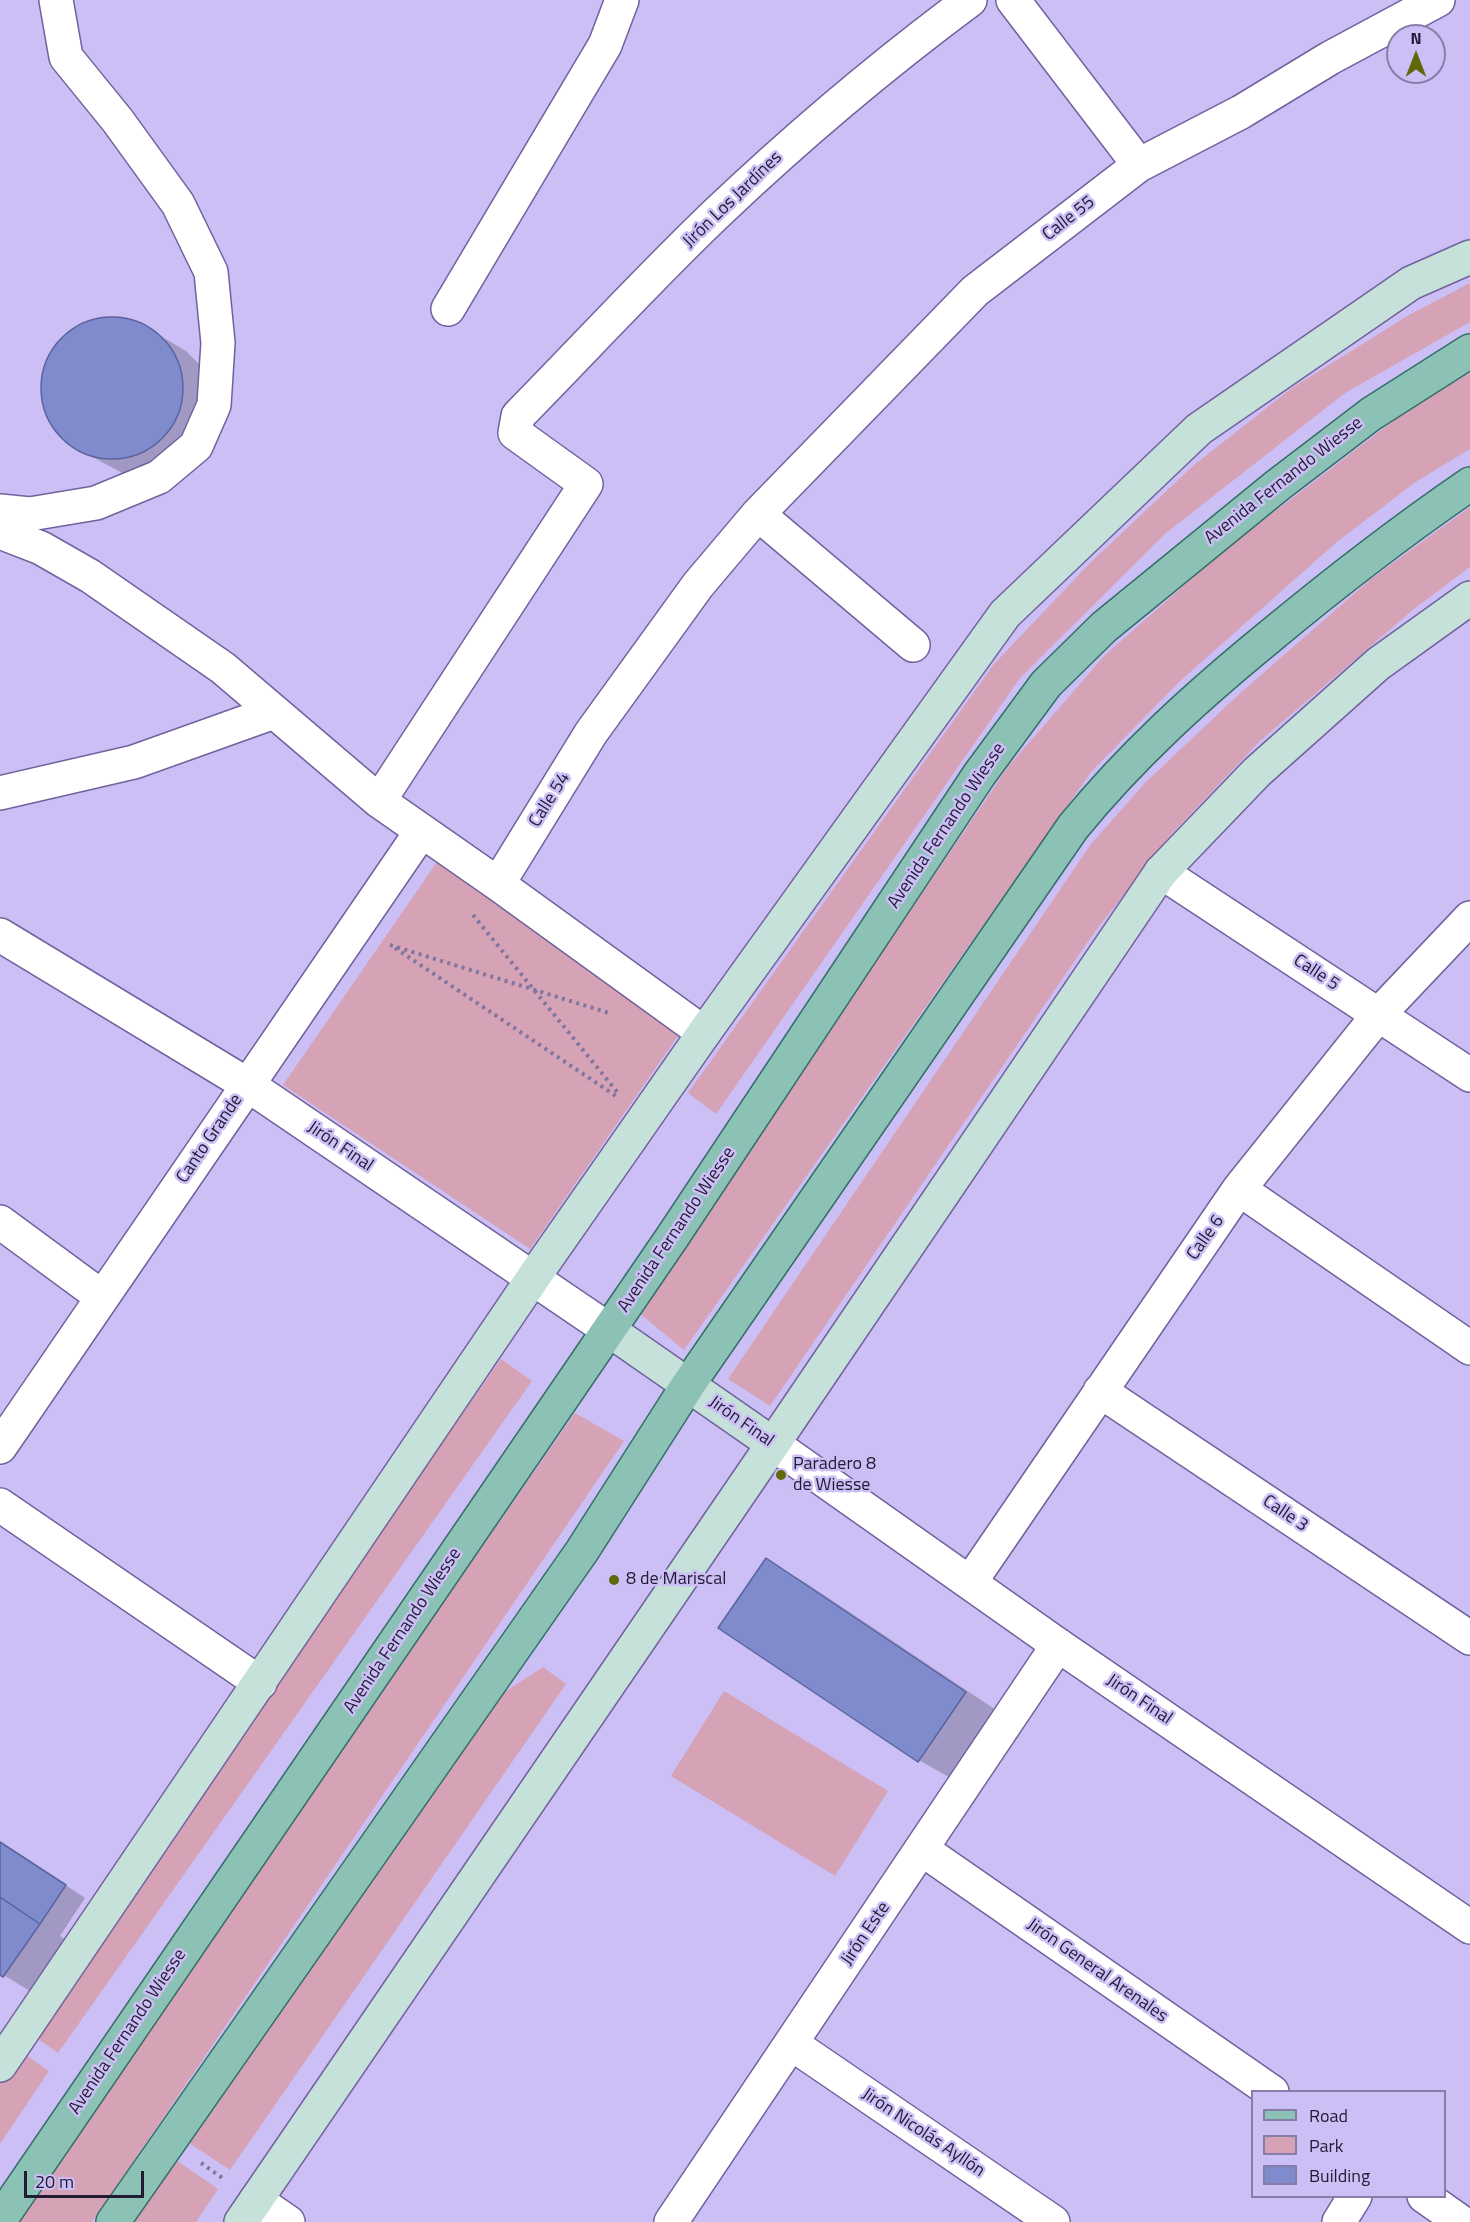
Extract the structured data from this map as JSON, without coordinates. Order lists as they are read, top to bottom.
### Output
{
  "streets": {
    "main road": ["Avenida Fernando Wiesse", "Jirón Final"],
    "street": [
      "Jirón Los Jardínes",
      "Calle 55",
      "Calle 54",
      "Calle 5",
      "Canto Grande",
      "Calle 6",
      "Calle 3",
      "Jirón Este",
      "Jirón General Arenales",
      "Jirón Nicolás Ayllón"
    ]
  },
  "crossings": [
    ["Calle 55", "Calle 54"],
    ["Avenida Fernando Wiesse", "Jirón Final"],
    ["Calle 5", "Calle 6"],
    ["Canto Grande", "Jirón Final"],
    ["Jirón Final", "Calle 6"],
    ["Jirón Final", "Jirón Este"],
    ["Calle 6", "Calle 3"],
    ["Jirón Este", "Jirón General Arenales"],
    ["Jirón Este", "Jirón Nicolás Ayllón"]
  ],
  "places": ["Paradero 8 de Wiesse", "8 de Mariscal"],
  "legend": ["Road", "Park", "Building"],
  "scale_bar": "20 m",
  "north": "top"
}
